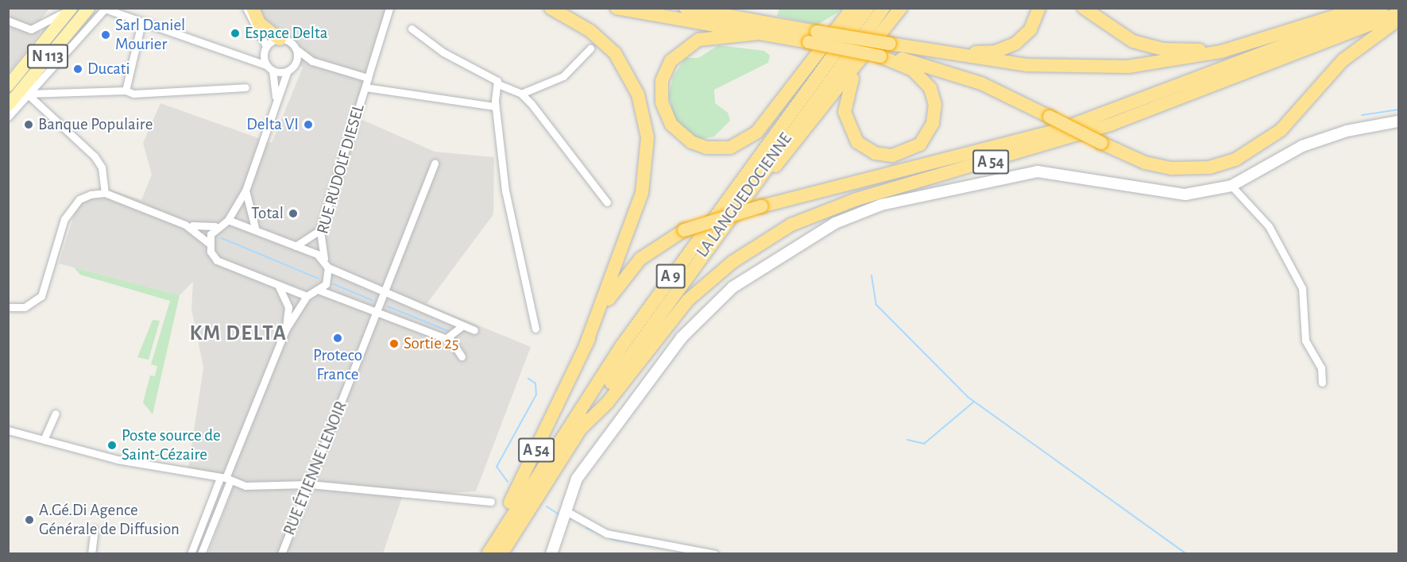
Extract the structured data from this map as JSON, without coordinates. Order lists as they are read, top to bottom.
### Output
{
  "streets": {
    "highway": ["A 54", "LA LANGUEDOCIENNE", "A 9"],
    "main road": ["N 113"],
    "street": ["RUE RUDOLF DIESEL", "RUE ÉTIENNE LENOIR"]
  },
  "crossings": [
    ["A 54", "LA LANGUEDOCIENNE"]
  ],
  "districts": ["KM DELTA"],
  "places": [
    "Espace Delta",
    "Sarl Daniel Mourier",
    "Ducati",
    "Banque Populaire",
    "Delta VI",
    "Total",
    "Proteco France",
    "Sortie 25",
    "Poste source de Saint-Cézaire",
    "A.Gé.Di Agence Générale de Diffusion"
  ]
}
